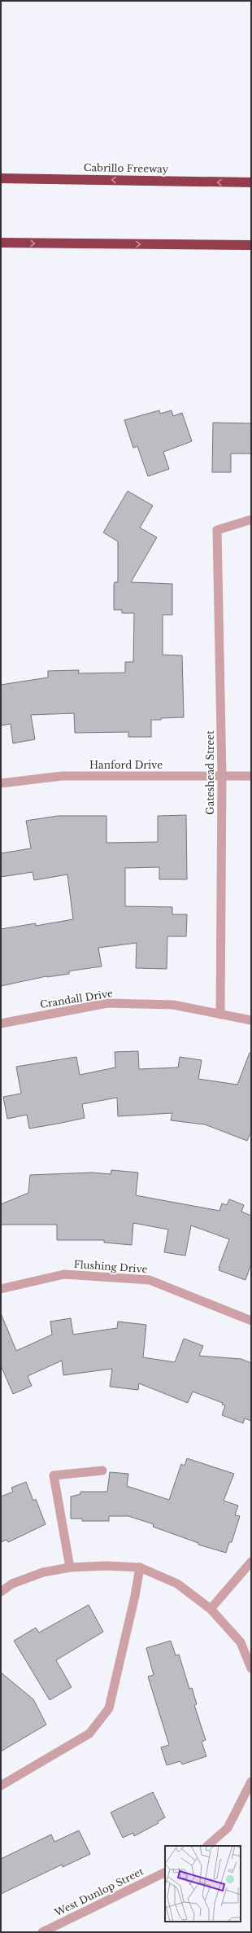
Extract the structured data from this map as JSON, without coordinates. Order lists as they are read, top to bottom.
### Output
{
  "streets": {
    "highway": ["Cabrillo Freeway"],
    "street": [
      "Hanford Drive",
      "Gateshead Street",
      "Crandall Drive",
      "Flushing Drive",
      "West Dunlop Street"
    ]
  },
  "crossings": [
    ["Hanford Drive", "Gateshead Street"],
    ["Gateshead Street", "Crandall Drive"]
  ]
}
